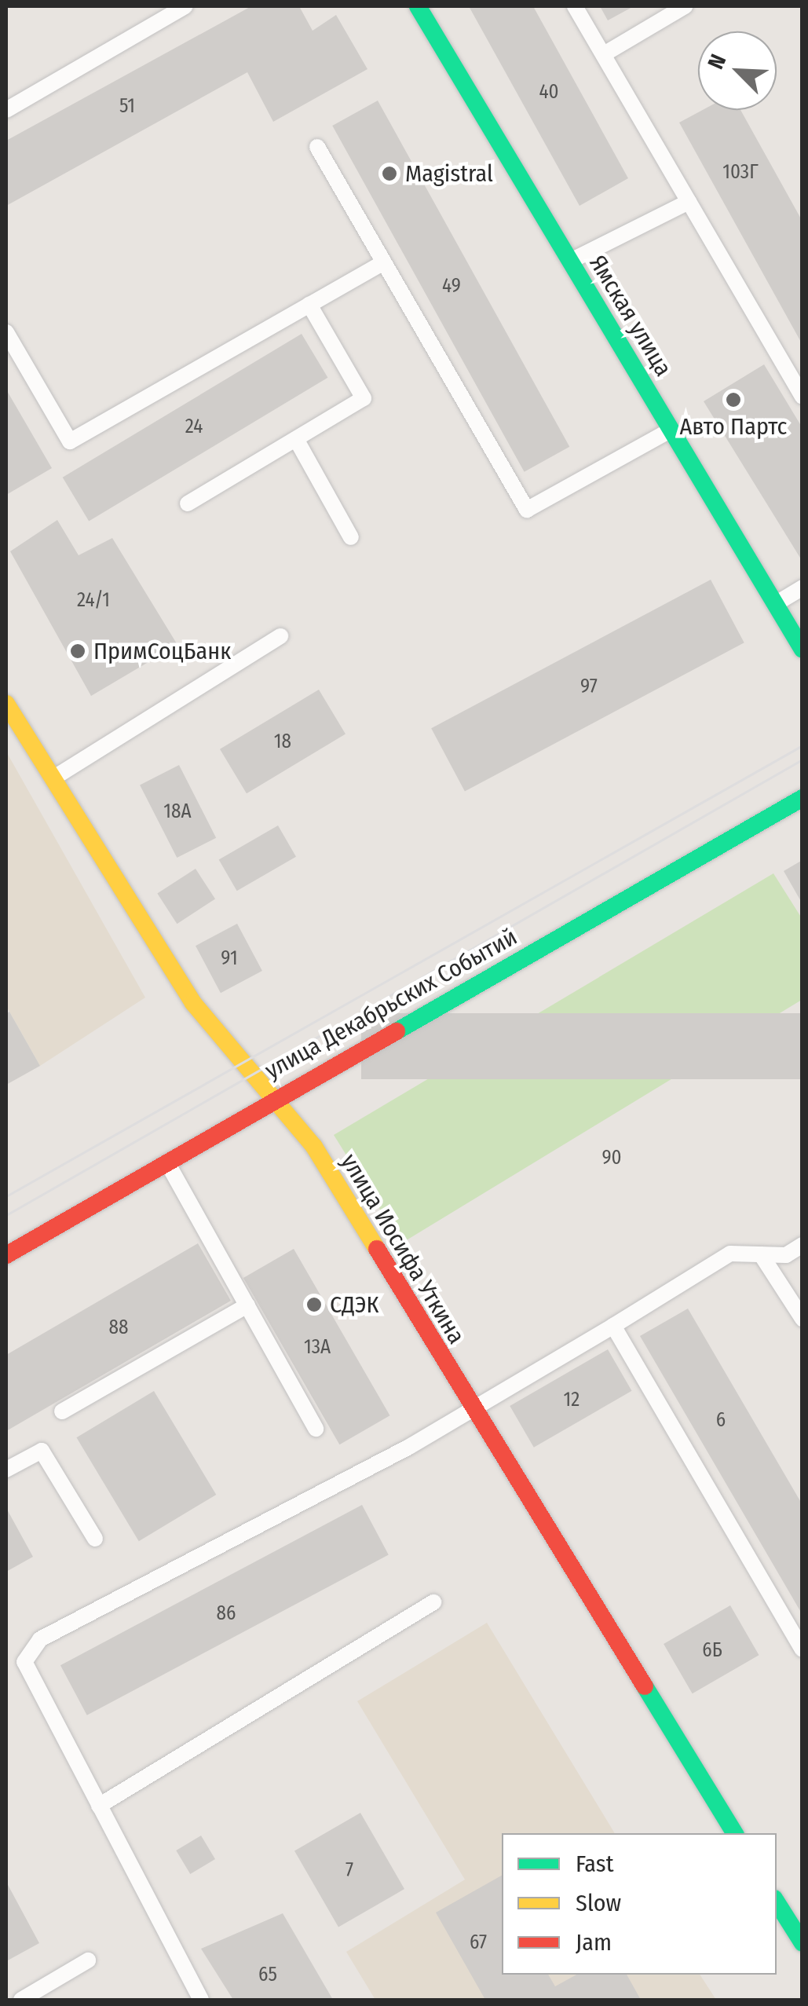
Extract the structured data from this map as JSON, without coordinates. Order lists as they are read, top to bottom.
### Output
{
  "streets": {
    "street": ["Ямская улица", "улица Декабрьских Событий", "улица Иосифа Уткина"]
  },
  "crossings": [
    ["улица Декабрьских Событий", "улица Иосифа Уткина"]
  ],
  "places": [
    "Magistral",
    "Авто Партс",
    "ПримСоцБанк",
    "СДЭК"
  ],
  "house_numbers": [
    "40",
    "51",
    "103Г",
    "49",
    "24",
    "24/1",
    "97",
    "18",
    "18А",
    "91",
    "90",
    "88",
    "13А",
    "12",
    "6",
    "86",
    "6Б",
    "7",
    "67",
    "65"
  ],
  "legend": ["Fast", "Slow", "Jam"],
  "north": "top left"
}
